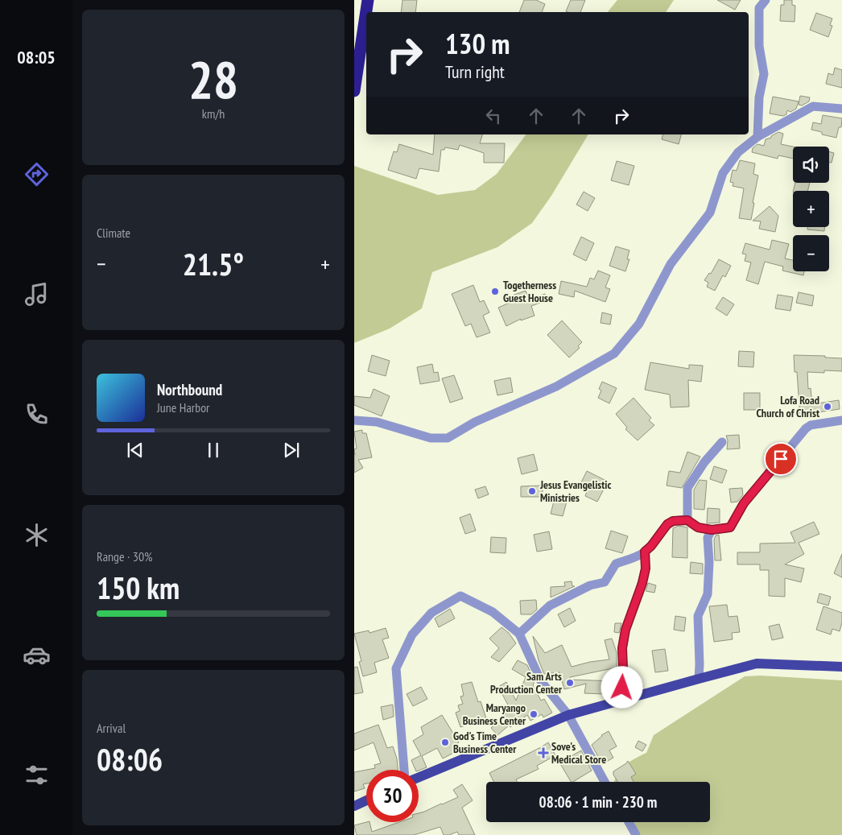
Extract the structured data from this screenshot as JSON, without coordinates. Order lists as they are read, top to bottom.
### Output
{
  "places": {
    "other": [
      "Togetherness Guest House",
      "Lofa Road Church of Christ",
      "Jesus Evangelistic Ministries",
      "Sam Arts Production Center",
      "Maryango Business Center",
      "God's Time Business Center"
    ],
    "health": ["Sove's Medical Store"]
  },
  "page": {
    "tabs": "08:05",
    "tile": [
      ["28", "km/h"],
      "Climate",
      ["Range · 30%", "150 km"],
      ["Arrival", "08:06"]
    ],
    "turn": ["130 m", "Turn right"],
    "map_buttons": ["+", "−"],
    "heat": ["−", "21.5°", "+"],
    "song": ["Northbound", "June Harbor"],
    "limit": "30",
    "trip": "08:06 · 1 min · 230 m"
  }
}
